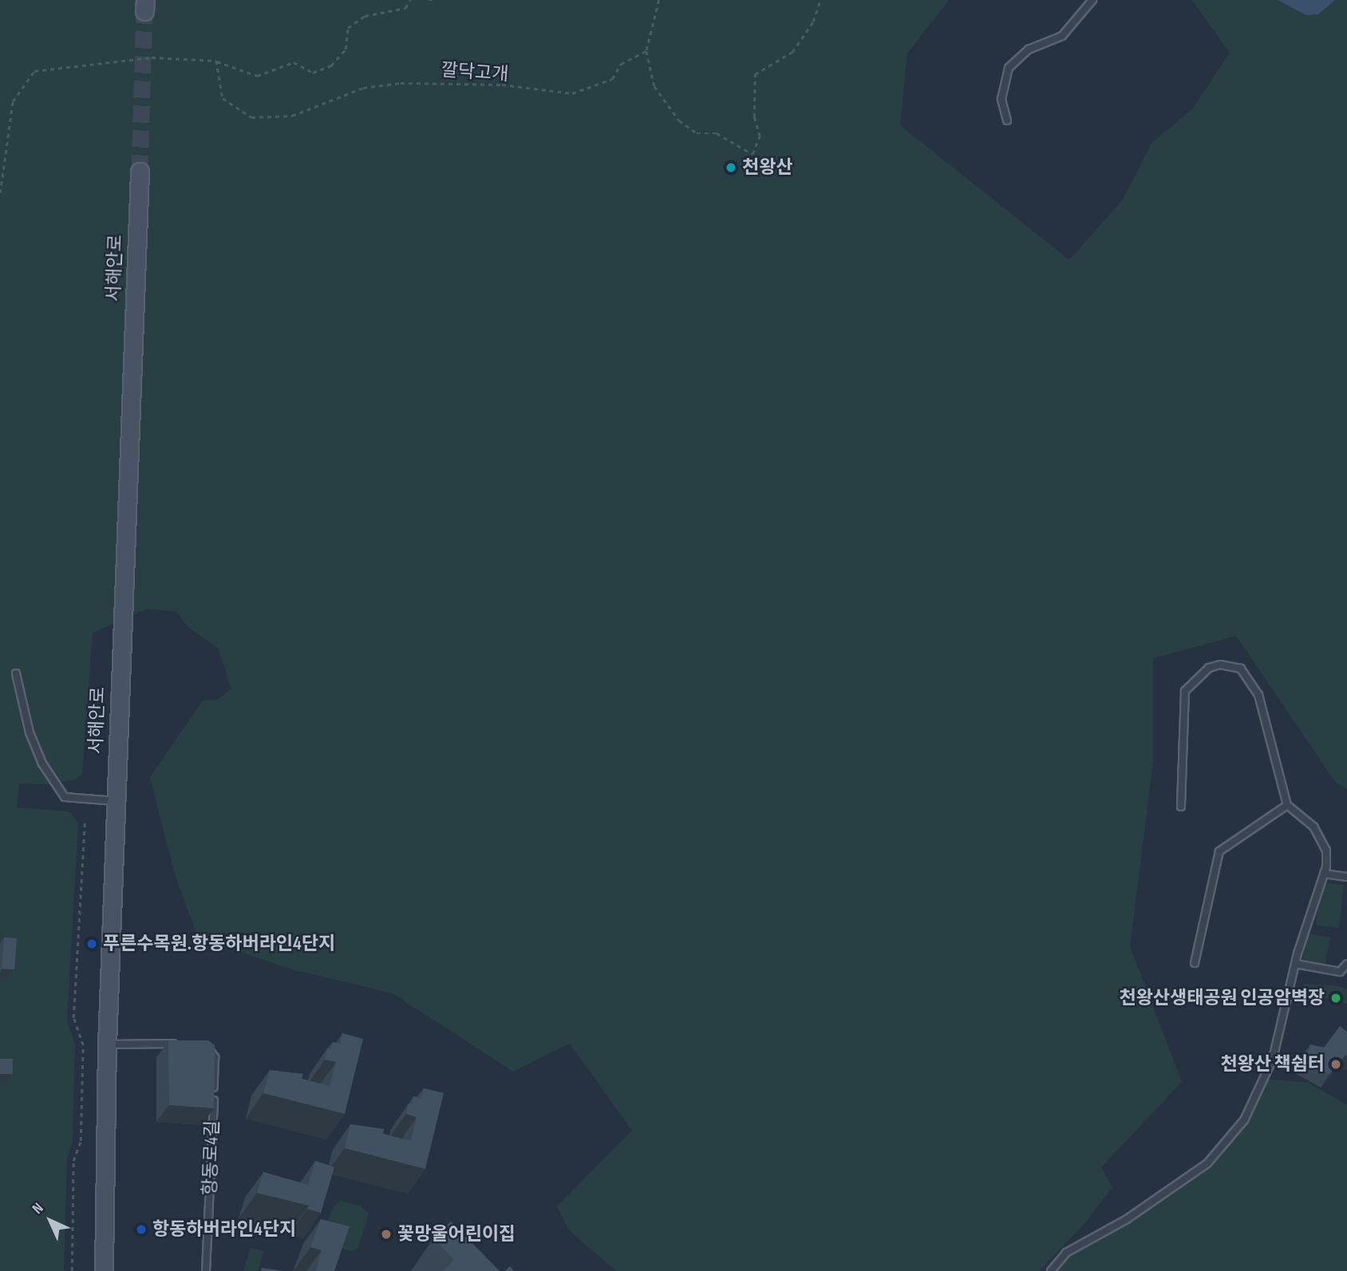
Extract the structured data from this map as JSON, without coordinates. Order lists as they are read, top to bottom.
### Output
{
  "streets": {
    "main road": ["서해안로"],
    "lane": ["항동로4길"],
    "path": ["깔닥고개"]
  },
  "places": [
    "천왕산",
    "푸른수목원.항동하버라인4단지",
    "천왕산생태공원 인공암벽장",
    "천왕산 책쉼터",
    "항동하버라인4단지",
    "꽃망울어린이집"
  ],
  "north": "top left"
}
